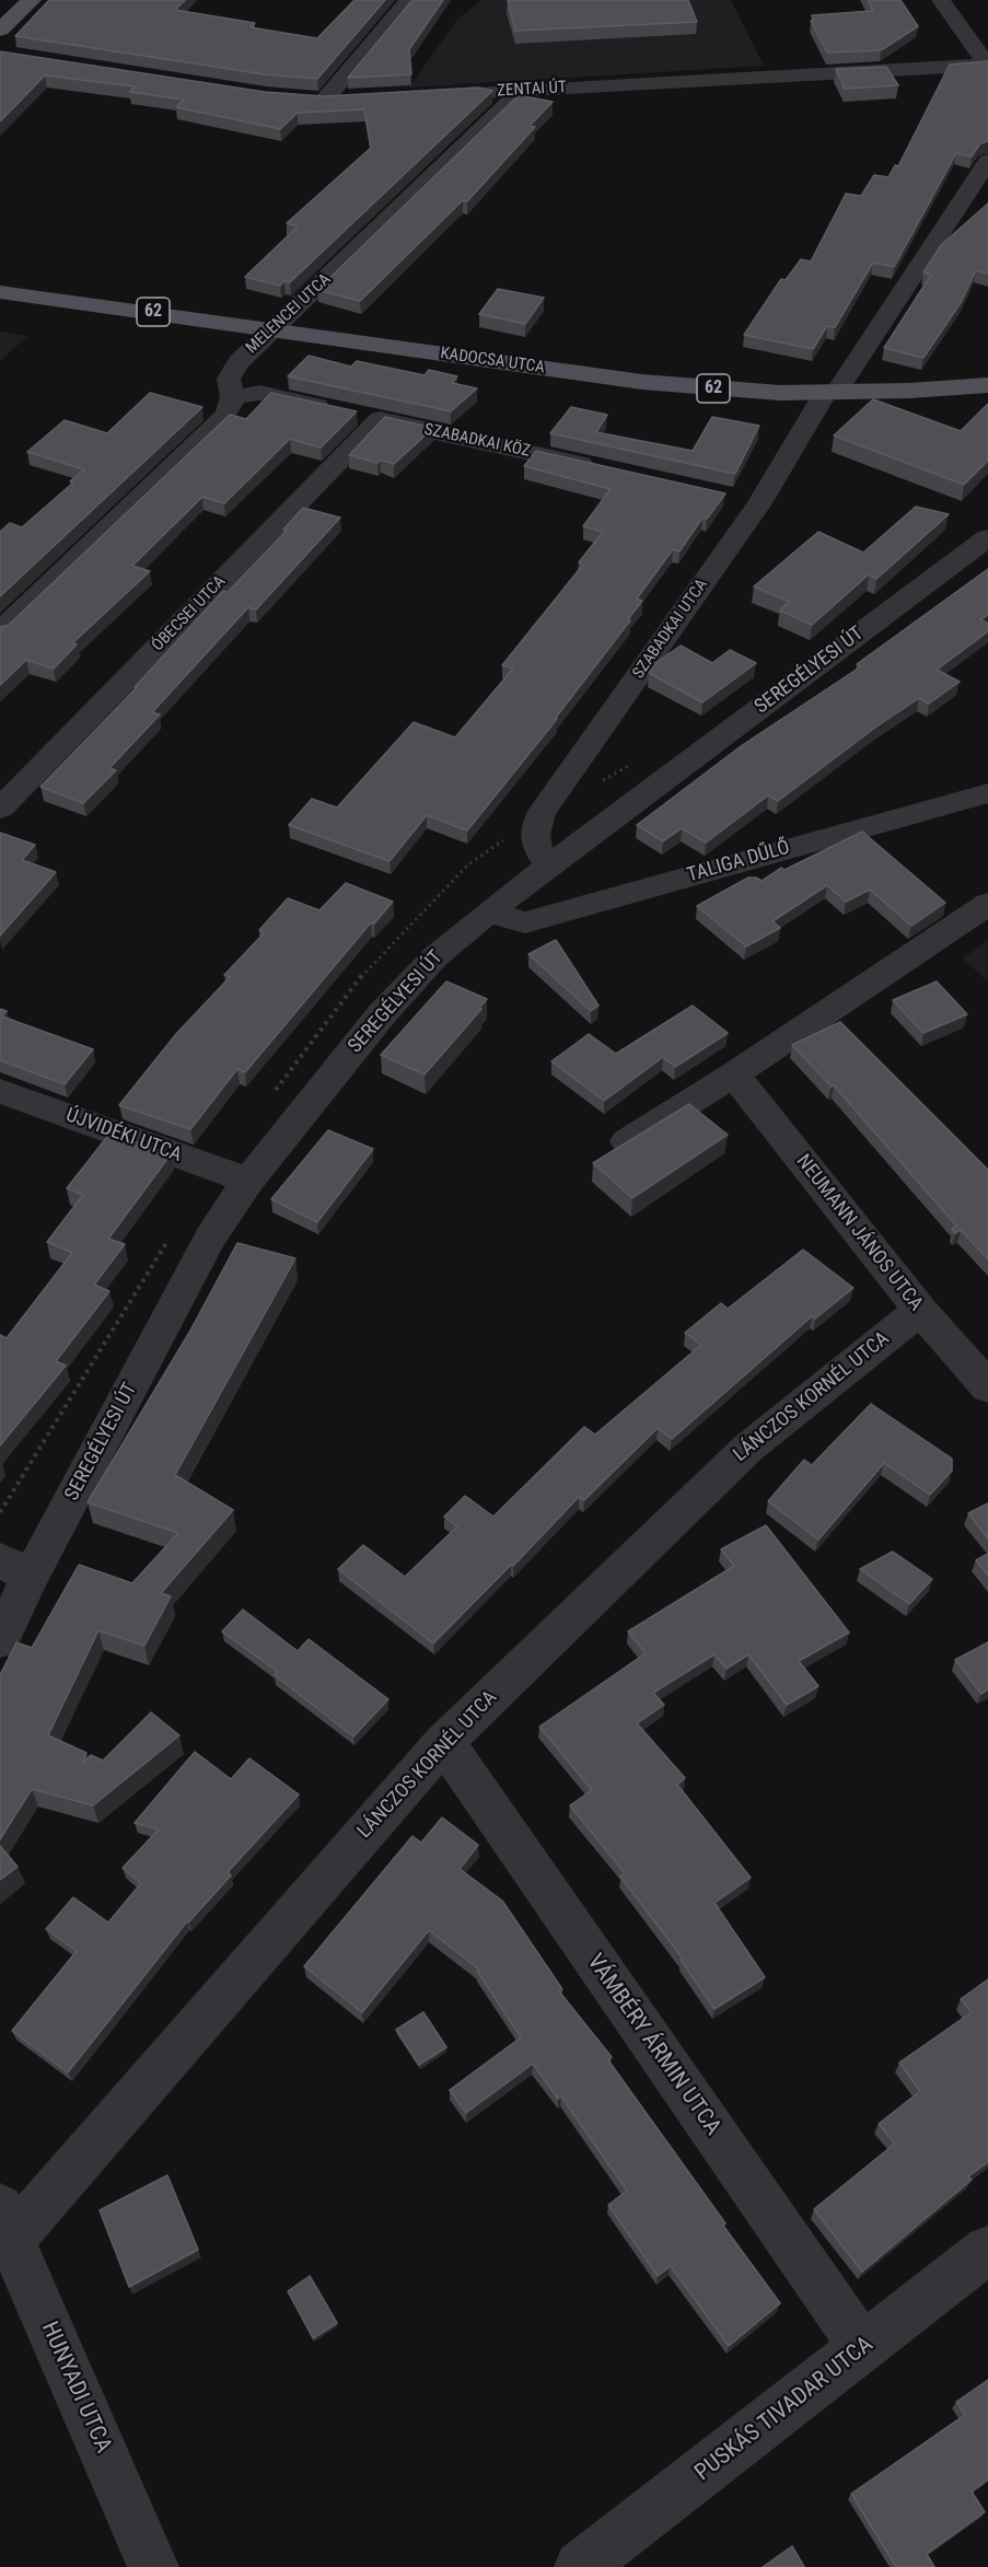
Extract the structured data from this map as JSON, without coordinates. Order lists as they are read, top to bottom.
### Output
{
  "streets": {
    "main road": ["62", "KADOCSA UTCA"],
    "street": [
      "ZENTAI ÚT",
      "MELENCEI UTCA",
      "SZABADKAI KÖZ",
      "ÓBECSEI UTCA",
      "SZABADKAI UTCA",
      "SEREGÉLYESI ÚT",
      "TALIGA DŰLŐ",
      "ÚJVIDÉKI UTCA",
      "NEUMANN JÁNOS UTCA",
      "LÁNCZOS KORNÉL UTCA",
      "VÁMBÉRY ÁRMIN UTCA",
      "HUNYADI UTCA",
      "PUSKÁS TIVADAR UTCA"
    ]
  },
  "crossings": [
    ["ZENTAI ÚT", "MELENCEI UTCA"],
    ["MELENCEI UTCA", "KADOCSA UTCA"],
    ["MELENCEI UTCA", "SZABADKAI KÖZ"],
    ["KADOCSA UTCA", "SZABADKAI UTCA"],
    ["SZABADKAI KÖZ", "ÓBECSEI UTCA"],
    ["SZABADKAI UTCA", "SEREGÉLYESI ÚT"],
    ["SEREGÉLYESI ÚT", "TALIGA DŰLŐ"],
    ["SEREGÉLYESI ÚT", "ÚJVIDÉKI UTCA"],
    ["NEUMANN JÁNOS UTCA", "LÁNCZOS KORNÉL UTCA"],
    ["LÁNCZOS KORNÉL UTCA", "VÁMBÉRY ÁRMIN UTCA"],
    ["LÁNCZOS KORNÉL UTCA", "HUNYADI UTCA"],
    ["VÁMBÉRY ÁRMIN UTCA", "PUSKÁS TIVADAR UTCA"]
  ]
}
